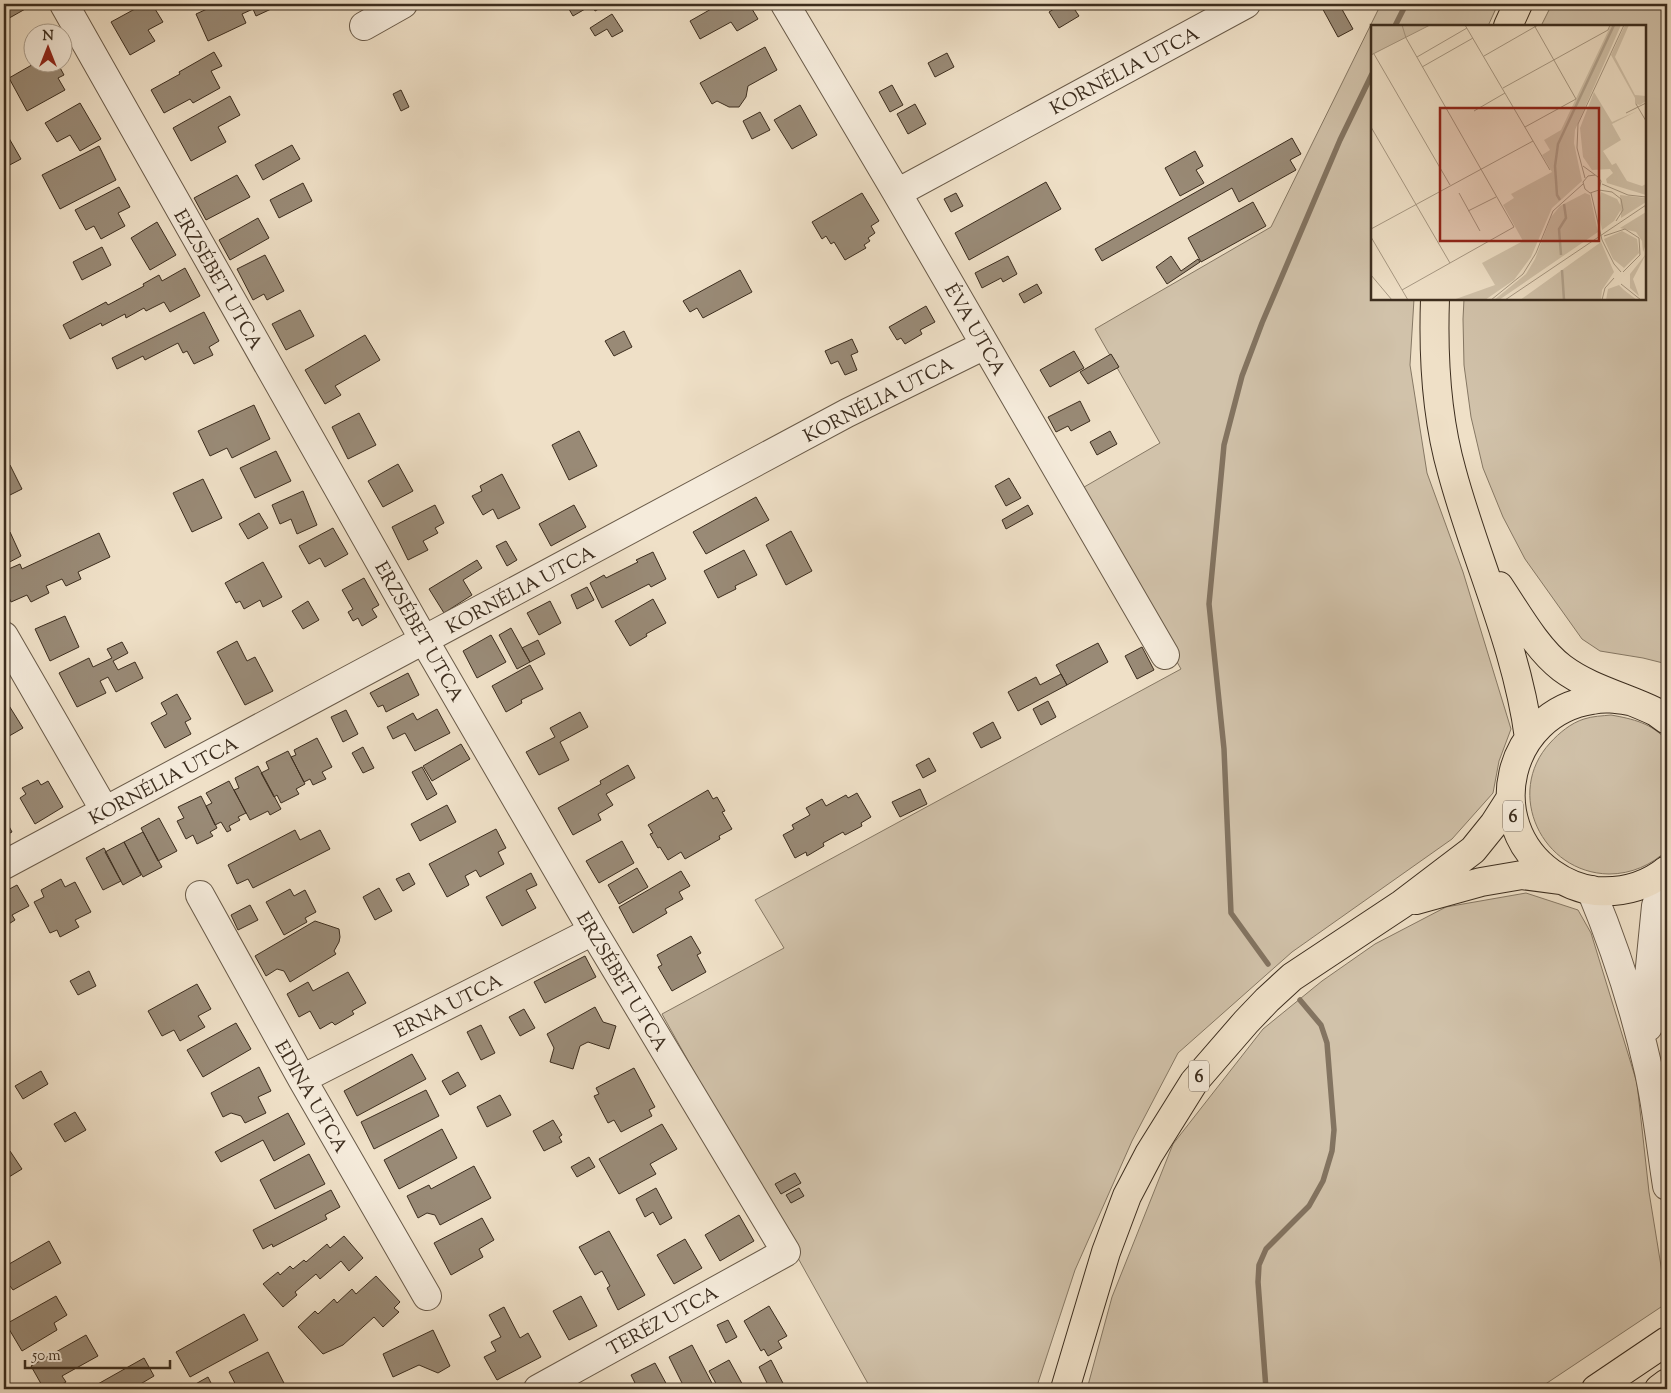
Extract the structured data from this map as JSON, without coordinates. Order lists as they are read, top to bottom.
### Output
{
  "streets": {
    "main road": ["6"],
    "street": [
      "KORNÉLIA UTCA",
      "ERZSÉBET UTCA",
      "ÉVA UTCA",
      "ERNA UTCA",
      "EDINA UTCA",
      "TERÉZ UTCA"
    ]
  },
  "crossings": [
    ["KORNÉLIA UTCA", "ERZSÉBET UTCA"],
    ["KORNÉLIA UTCA", "ÉVA UTCA"],
    ["ERZSÉBET UTCA", "ERNA UTCA"],
    ["ERZSÉBET UTCA", "TERÉZ UTCA"],
    ["ERNA UTCA", "EDINA UTCA"]
  ],
  "scale_bar": "50 m",
  "north": "top"
}
